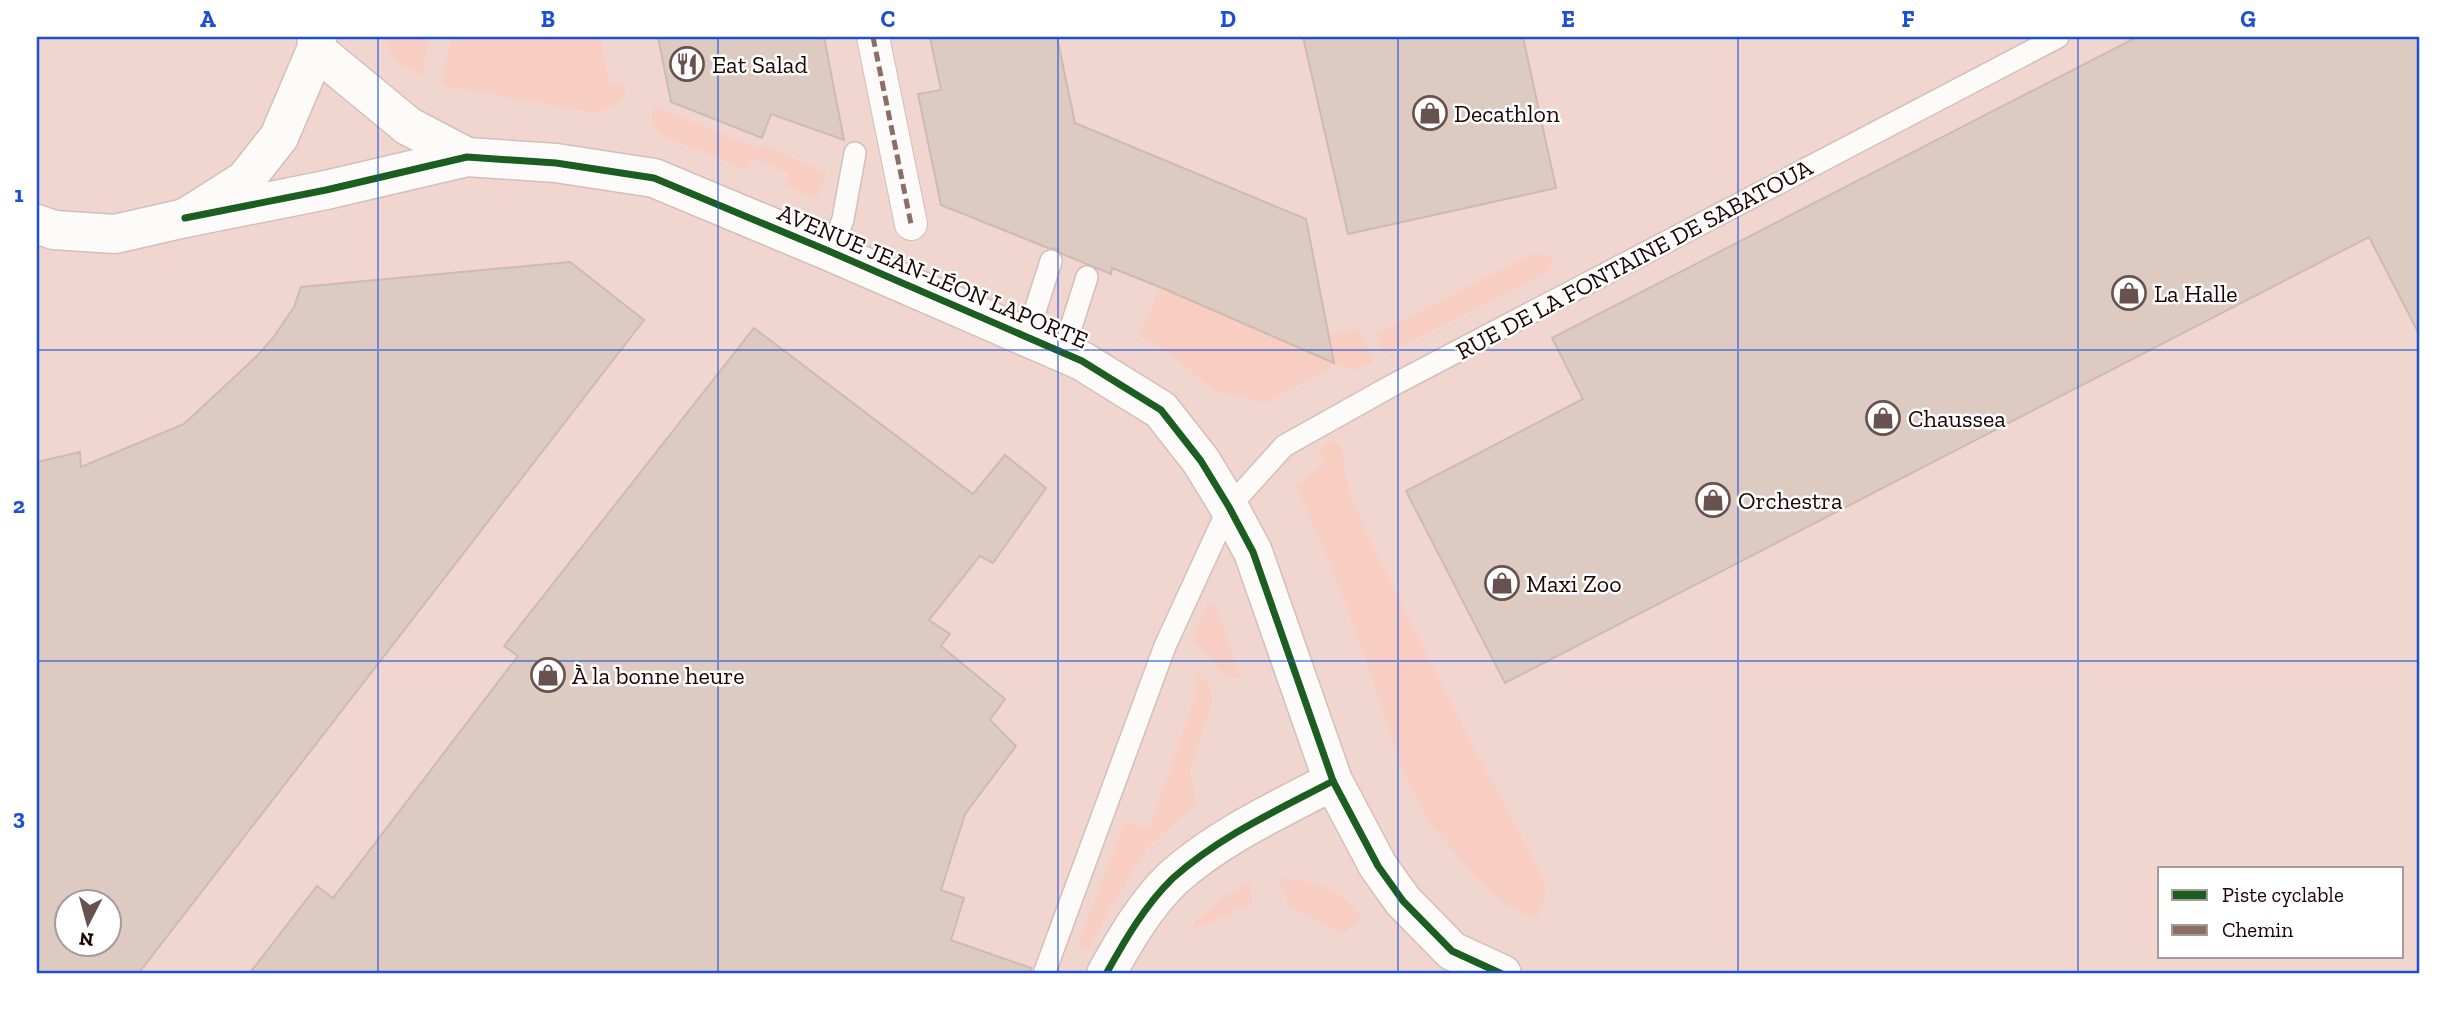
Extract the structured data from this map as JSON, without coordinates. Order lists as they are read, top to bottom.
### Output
{
  "streets": {
    "street": ["AVENUE JEAN-LÉON LAPORTE"],
    "lane": ["RUE DE LA FONTAINE DE SABATOUA"]
  },
  "crossings": [
    ["RUE DE LA FONTAINE DE SABATOUA", "AVENUE JEAN-LÉON LAPORTE"]
  ],
  "places": {
    "restaurant": ["Eat Salad"],
    "shop": [
      "Decathlon",
      "La Halle",
      "Chaussea",
      "Orchestra",
      "Maxi Zoo",
      "À la bonne heure"
    ]
  },
  "legend": ["Piste cyclable", "Chemin"],
  "north": "bottom",
  "grid": {
    "columns": [
      "A",
      "B",
      "C",
      "D",
      "E",
      "F",
      "G"
    ],
    "rows": ["1", "2", "3"]
  }
}
